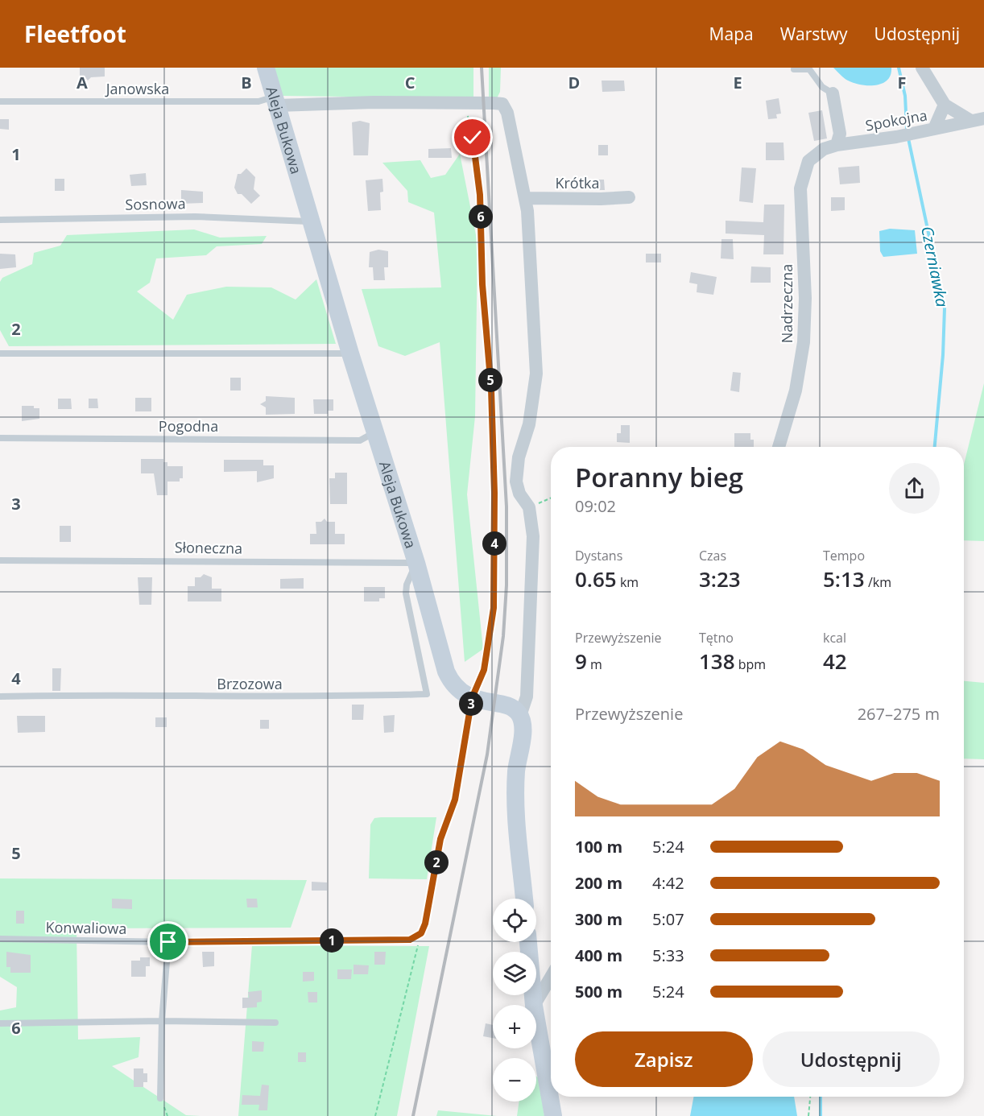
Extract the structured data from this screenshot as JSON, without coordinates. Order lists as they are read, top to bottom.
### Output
{
  "streets": {
    "street": [
      "Spokojna",
      "Aleja Bukowa",
      "Krótka",
      "Nadrzeczna"
    ],
    "lane": [
      "Janowska",
      "Sosnowa",
      "Pogodna",
      "Słoneczna",
      "Brzozowa",
      "Konwaliowa"
    ]
  },
  "crossings": [
    ["Janowska", "Aleja Bukowa"],
    ["Spokojna", "Nadrzeczna"],
    ["Aleja Bukowa", "Sosnowa"],
    ["Aleja Bukowa", "Pogodna"],
    ["Aleja Bukowa", "Słoneczna"],
    ["Aleja Bukowa", "Brzozowa"],
    ["Słoneczna", "Brzozowa"]
  ],
  "water": ["Czerniawka"],
  "page": {
    "header": "Fleetfoot",
    "nav": ["Mapa", "Warstwy", "Udostępnij"],
    "pins": [
      "6",
      "5",
      "4",
      "3",
      "2",
      "1"
    ],
    "heading": ["Poranny bieg", "09:02"],
    "stats": [
      ["Dystans", "0.65 km"],
      ["Czas", "3:23"],
      ["Tempo", "5:13 /km"],
      ["Przewyższenie", "9 m"],
      ["Tętno", "138 bpm"],
      ["kcal", "42"]
    ],
    "chart": ["Przewyższenie", "267–275 m"],
    "list": [
      {
        "name": "100 m",
        "note": "5:24"
      },
      {
        "name": "200 m",
        "note": "4:42"
      },
      {
        "name": "300 m",
        "note": "5:07"
      },
      {
        "name": "400 m",
        "note": "5:33"
      },
      {
        "name": "500 m",
        "note": "5:24"
      }
    ],
    "map_buttons": ["+", "−"],
    "buttons": ["Zapisz", "Udostępnij"]
  },
  "grid": {
    "columns": [
      "A",
      "B",
      "C",
      "D",
      "E",
      "F"
    ],
    "rows": [
      "1",
      "2",
      "3",
      "4",
      "5",
      "6"
    ]
  }
}
